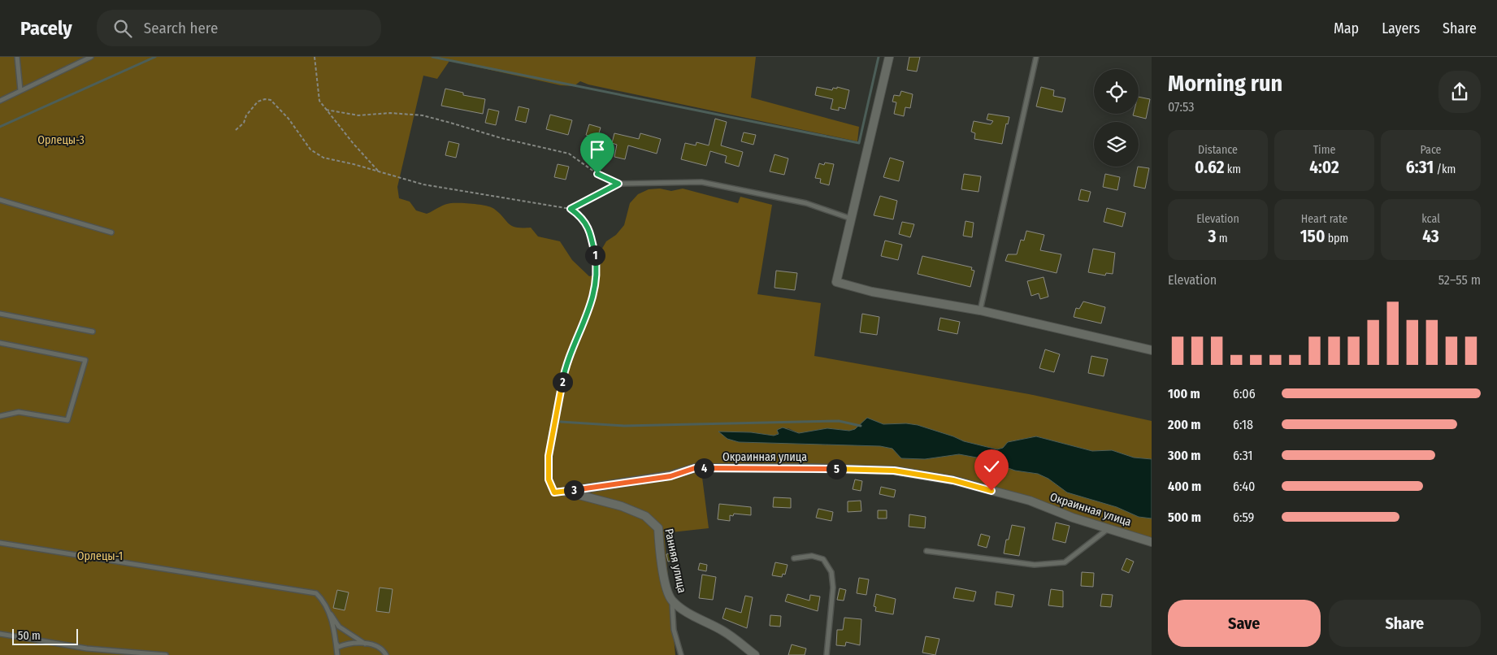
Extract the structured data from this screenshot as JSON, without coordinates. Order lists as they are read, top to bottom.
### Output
{
  "streets": {
    "street": ["Окраинная улица", "Ранняя улица"]
  },
  "crossings": [
    ["Окраинная улица", "Ранняя улица"]
  ],
  "parks": ["Орлецы-3", "Орлецы-1"],
  "scale_bar": "50 m",
  "page": {
    "header": "Pacely",
    "search": "Search here",
    "nav": ["Map", "Layers", "Share"],
    "heading": ["Morning run", "07:53"],
    "stats": [
      ["Distance", "0.62 km"],
      ["Time", "4:02"],
      ["Pace", "6:31 /km"],
      ["Elevation", "3 m"],
      ["Heart rate", "150 bpm"],
      ["kcal", "43"]
    ],
    "pins": [
      "1",
      "2",
      "4",
      "5",
      "3"
    ],
    "chart": ["Elevation", "52–55 m"],
    "list": [
      {
        "name": "100 m",
        "note": "6:06"
      },
      {
        "name": "200 m",
        "note": "6:18"
      },
      {
        "name": "300 m",
        "note": "6:31"
      },
      {
        "name": "400 m",
        "note": "6:40"
      },
      {
        "name": "500 m",
        "note": "6:59"
      }
    ],
    "buttons": ["Save", "Share"],
    "scale": "50 m"
  }
}
